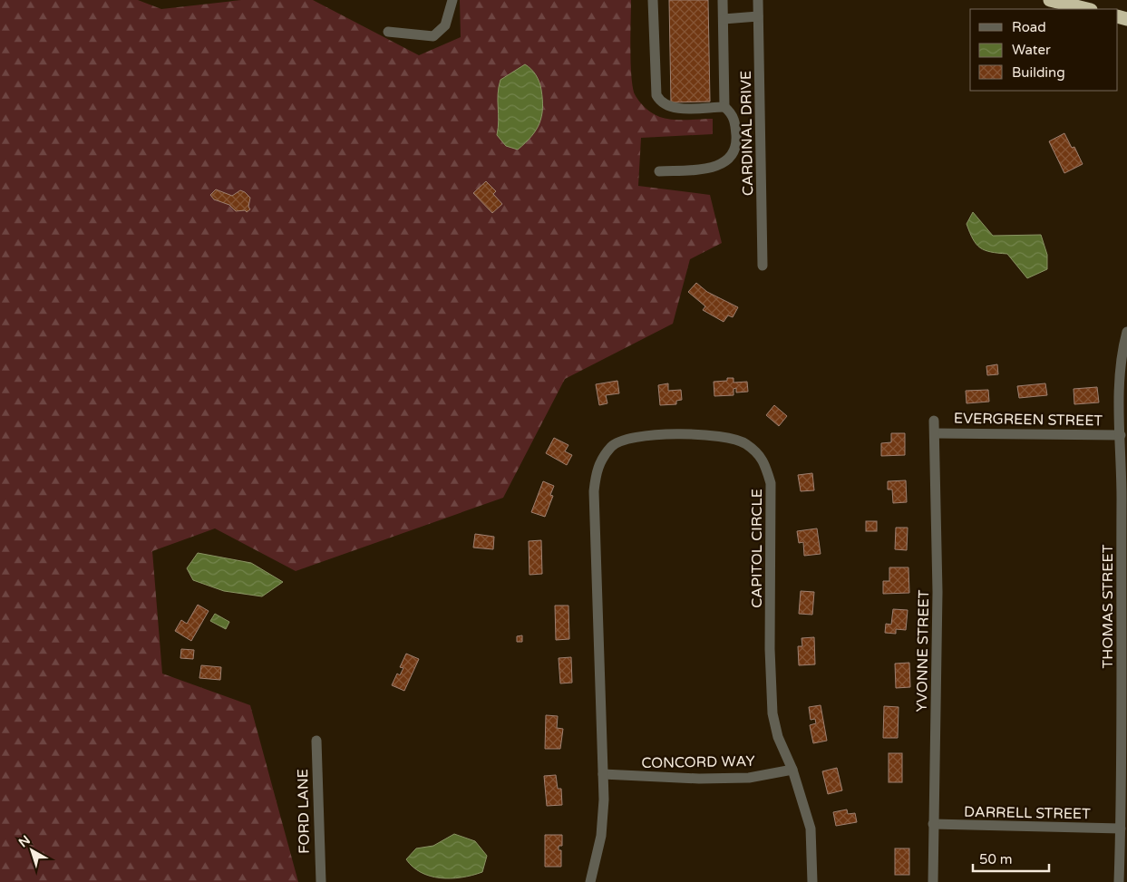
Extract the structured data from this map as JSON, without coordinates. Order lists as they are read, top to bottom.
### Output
{
  "streets": {
    "street": [
      "CARDINAL DRIVE",
      "EVERGREEN STREET",
      "CAPITOL CIRCLE",
      "THOMAS STREET",
      "YVONNE STREET",
      "CONCORD WAY",
      "FORD LANE",
      "DARRELL STREET"
    ]
  },
  "crossings": [
    ["EVERGREEN STREET", "THOMAS STREET"],
    ["EVERGREEN STREET", "YVONNE STREET"],
    ["CAPITOL CIRCLE", "CONCORD WAY"],
    ["THOMAS STREET", "DARRELL STREET"],
    ["YVONNE STREET", "DARRELL STREET"]
  ],
  "legend": ["Road", "Water", "Building"],
  "scale_bar": "50 m",
  "north": "top left"
}
